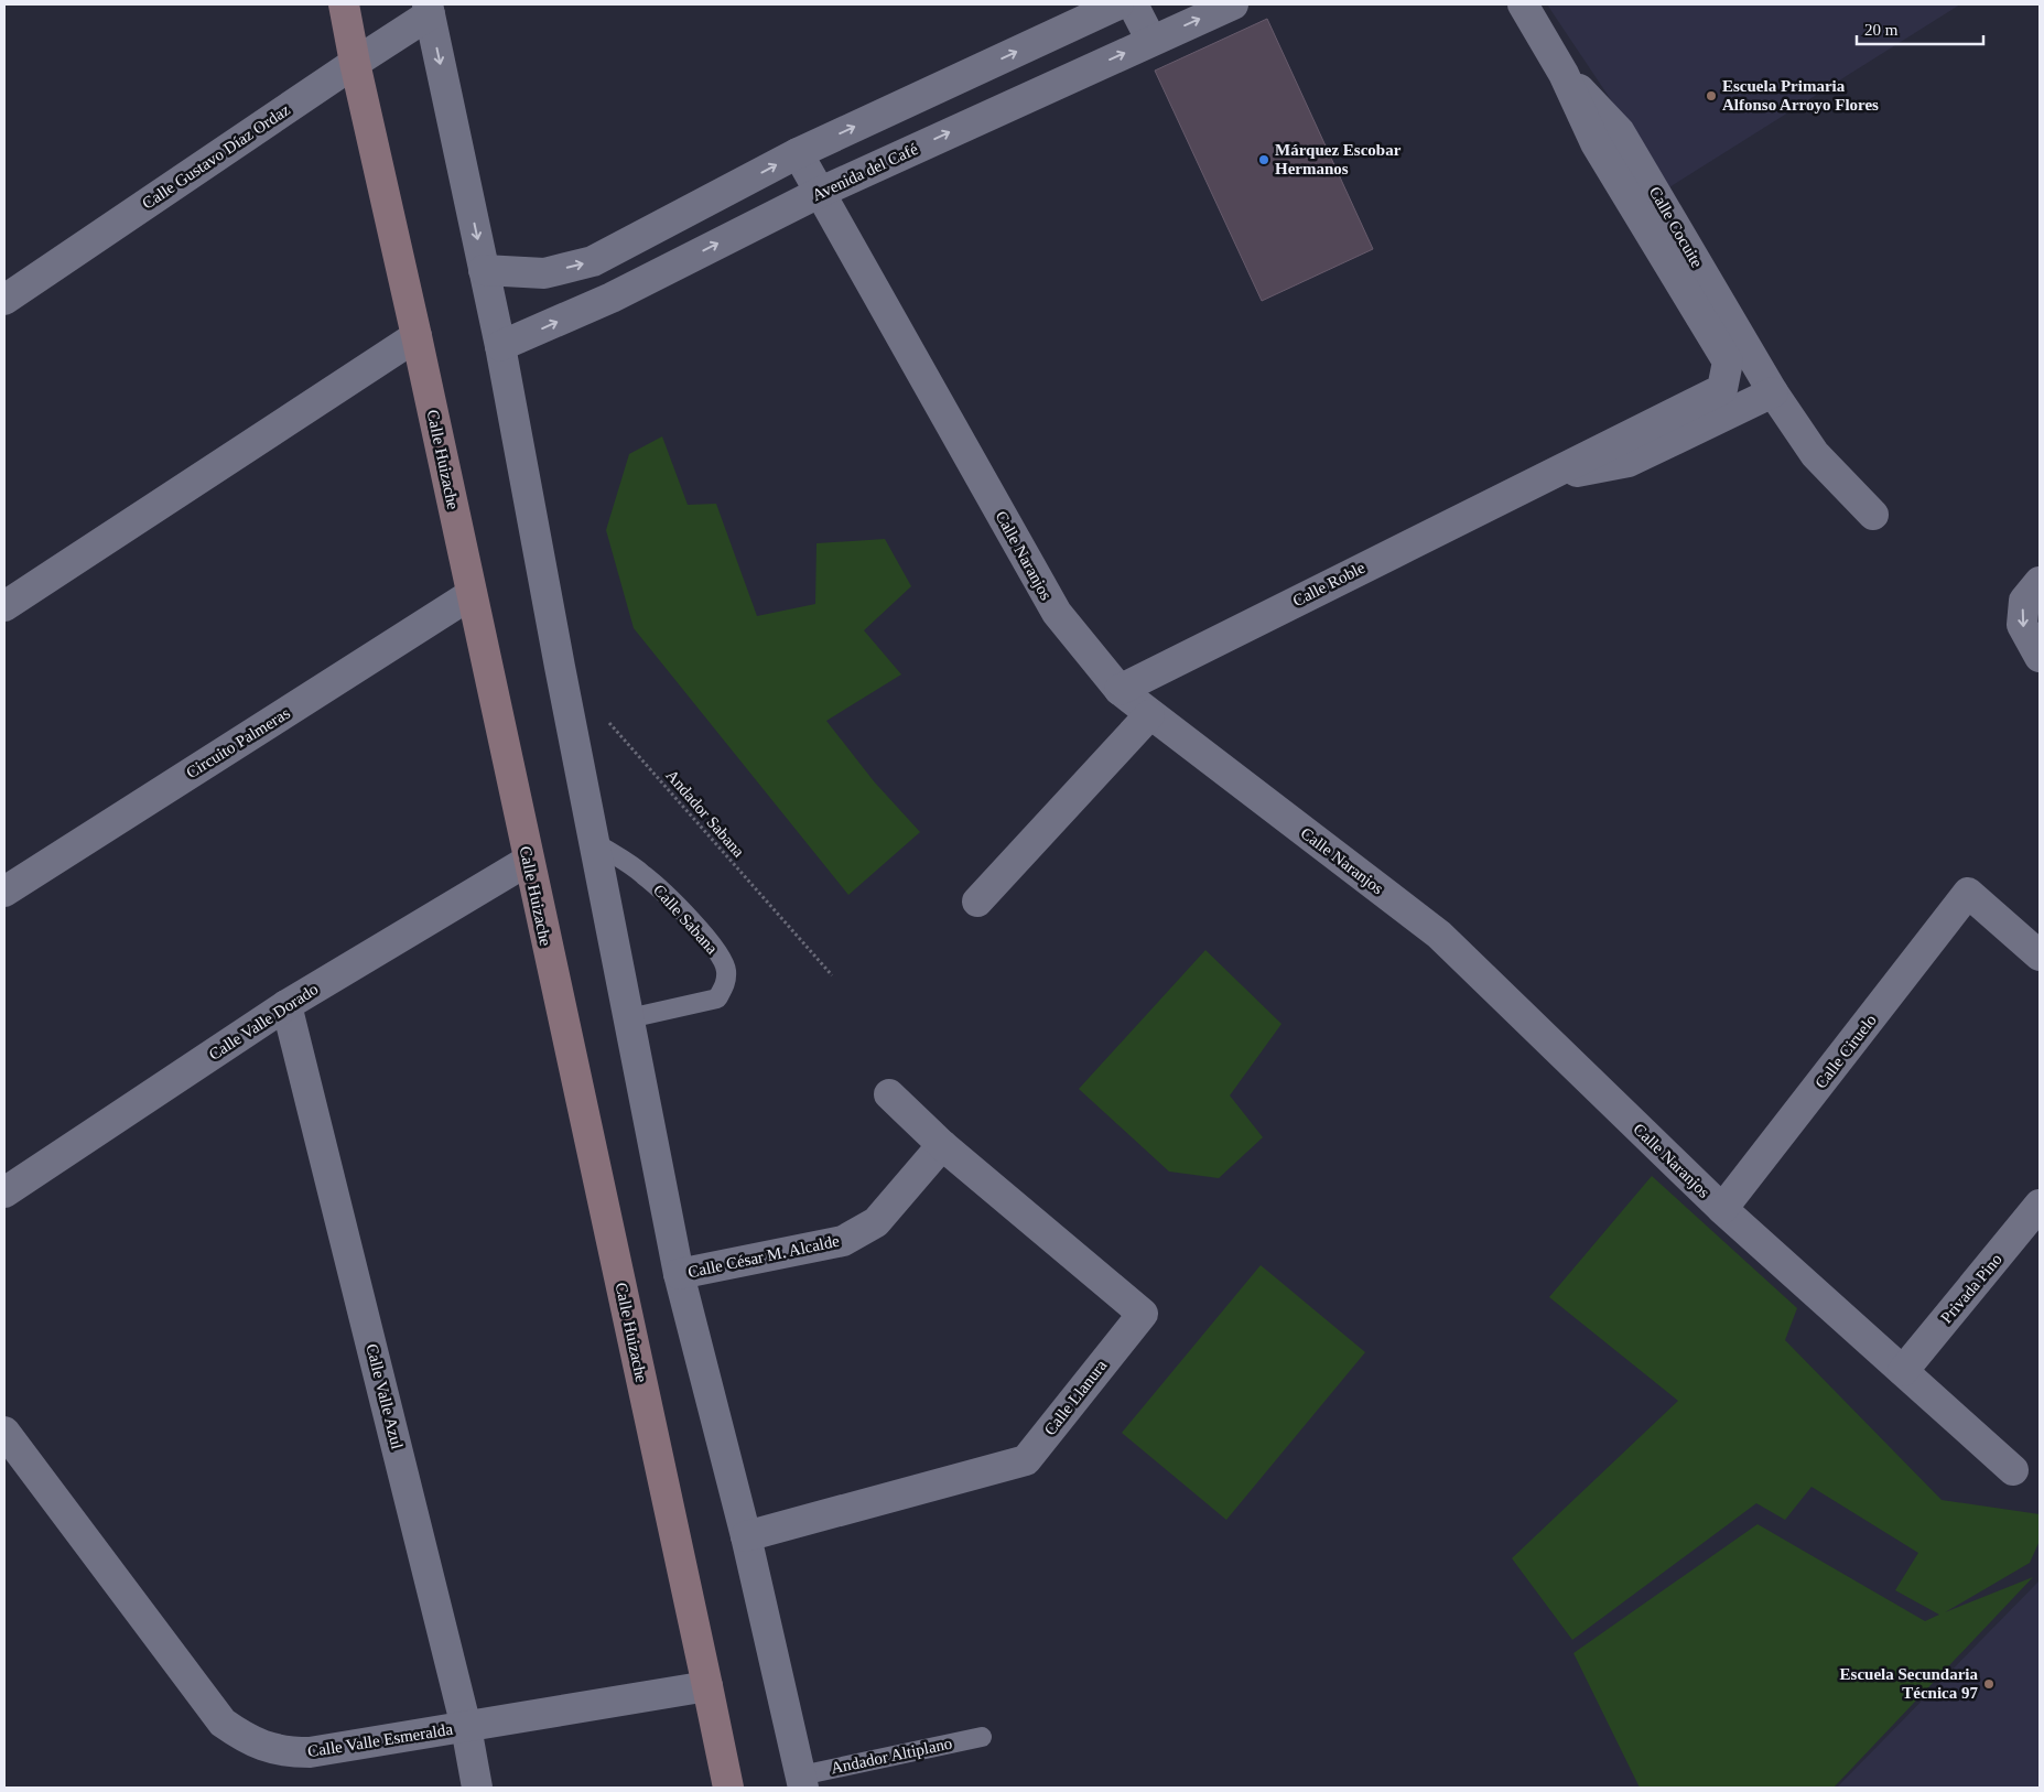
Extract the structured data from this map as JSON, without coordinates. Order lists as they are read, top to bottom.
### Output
{
  "streets": {
    "main road": ["Calle Huizache"],
    "street": [
      "Calle Gustavo Díaz Ordaz",
      "Avenida del Café",
      "Calle Cocuite",
      "Calle Naranjos",
      "Calle Roble",
      "Circuito Palmeras",
      "Calle Valle Dorado",
      "Calle Ciruelo",
      "Calle César M. Alcalde",
      "Privada Pino",
      "Calle Valle Azul",
      "Calle Llanura",
      "Calle Valle Esmeralda"
    ],
    "lane": ["Calle Sabana", "Andador Altiplano"],
    "path": ["Andador Sabana"]
  },
  "crossings": [
    ["Calle Gustavo Díaz Ordaz", "Calle Huizache"],
    ["Avenida del Café", "Calle Naranjos"],
    ["Calle Cocuite", "Calle Roble"],
    ["Calle Huizache", "Circuito Palmeras"],
    ["Calle Huizache", "Calle Valle Dorado"],
    ["Calle Huizache", "Calle Valle Esmeralda"],
    ["Calle Naranjos", "Calle Roble"],
    ["Calle Naranjos", "Calle Ciruelo"],
    ["Calle Naranjos", "Privada Pino"],
    ["Calle Valle Dorado", "Calle Valle Azul"],
    ["Calle César M. Alcalde", "Calle Llanura"],
    ["Calle Valle Azul", "Calle Valle Esmeralda"]
  ],
  "places": ["Escuela Primaria Alfonso Arroyo Flores", "Márquez Escobar Hermanos", "Escuela Secundaria Técnica 97"],
  "scale_bar": "20 m"
}
